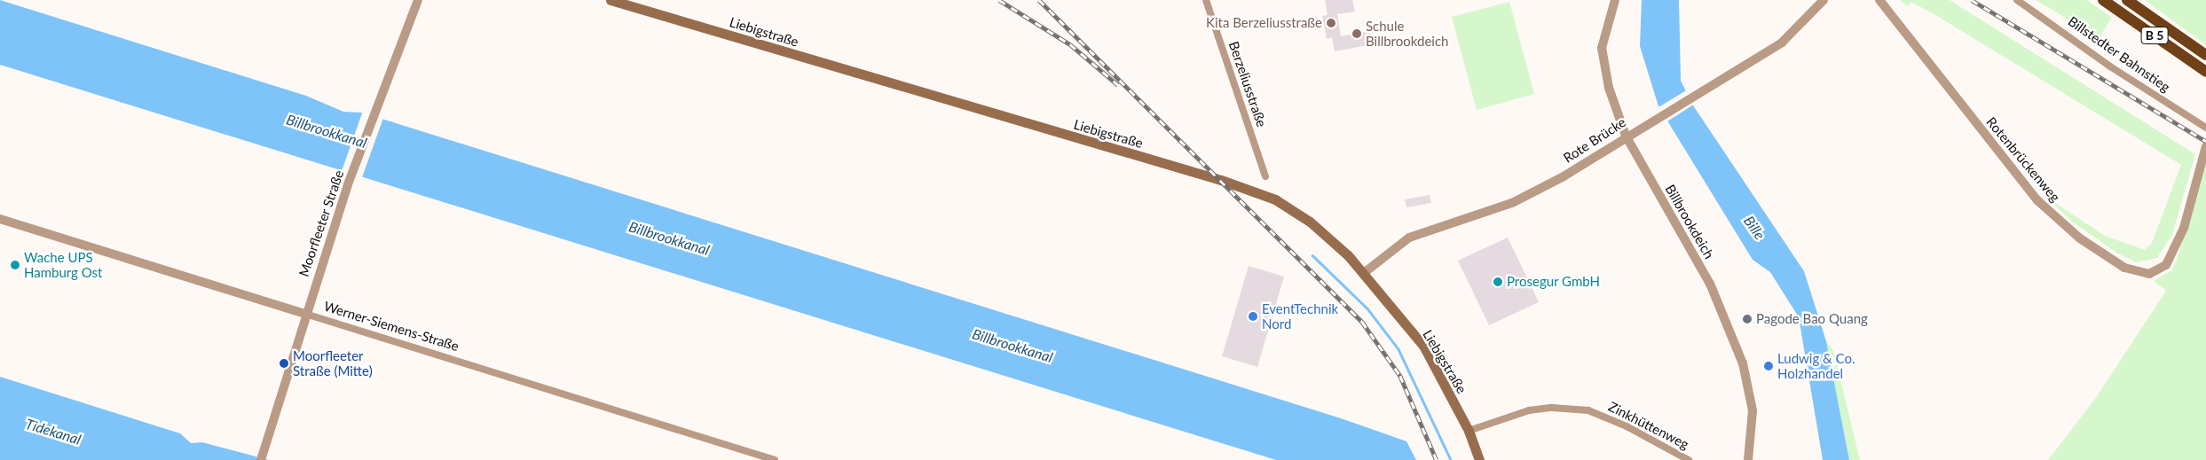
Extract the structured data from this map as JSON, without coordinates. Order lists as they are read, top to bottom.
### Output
{
  "streets": {
    "highway": ["B 5"],
    "main road": ["Liebigstraße"],
    "street": [
      "Billstedter Bahnstieg",
      "Berzeliusstraße",
      "Rote Brücke",
      "Rotenbrückenweg",
      "Billbrookdeich",
      "Moorfleeter Straße",
      "Werner-Siemens-Straße",
      "Zinkhüttenweg"
    ]
  },
  "crossings": [
    ["Liebigstraße", "Rote Brücke"],
    ["Liebigstraße", "Zinkhüttenweg"],
    ["Rote Brücke", "Billbrookdeich"],
    ["Moorfleeter Straße", "Werner-Siemens-Straße"]
  ],
  "water": ["Billbrookkanal", "Bille", "Tidekanal"],
  "places": [
    "Kita Berzeliusstraße",
    "Schule Billbrookdeich",
    "Wache UPS Hamburg Ost",
    "Prosegur GmbH",
    "EventTechnik Nord",
    "Pagode Bao Quang",
    "Moorfleeter Straße (Mitte)",
    "Ludwig & Co. Holzhandel"
  ]
}
